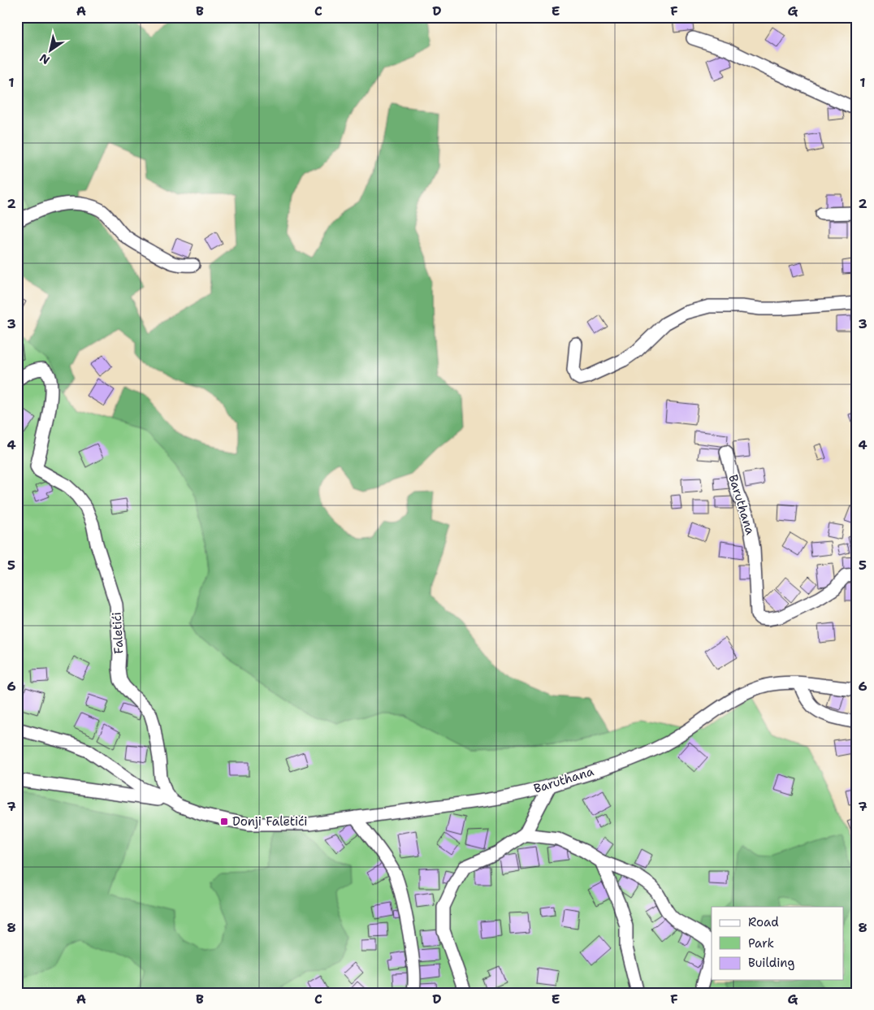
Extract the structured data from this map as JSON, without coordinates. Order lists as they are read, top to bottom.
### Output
{
  "streets": {
    "street": ["Baruthana", "Faletići"]
  },
  "crossings": [
    ["Baruthana", "Faletići"]
  ],
  "places": {
    "transit": ["Donji Faletići"]
  },
  "legend": ["Road", "Park", "Building"],
  "north": "bottom left",
  "grid": {
    "columns": [
      "A",
      "B",
      "C",
      "D",
      "E",
      "F",
      "G"
    ],
    "rows": [
      "1",
      "2",
      "3",
      "4",
      "5",
      "6",
      "7",
      "8"
    ]
  }
}
